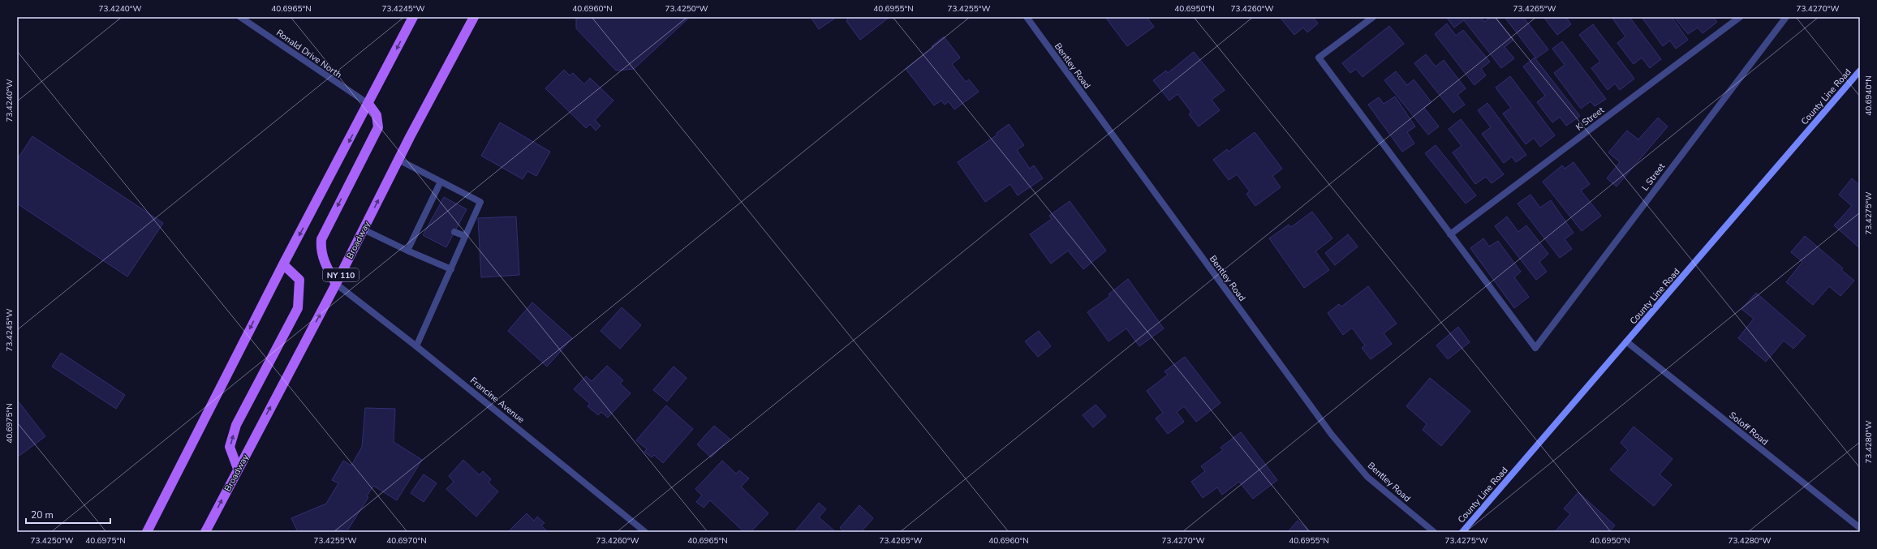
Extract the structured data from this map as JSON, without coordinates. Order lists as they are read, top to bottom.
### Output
{
  "streets": {
    "main road": ["County Line Road", "Broadway", "NY 110"],
    "street": [
      "Ronald Drive North",
      "Bentley Road",
      "K Street",
      "L Street",
      "Francine Avenue",
      "Soloff Road"
    ]
  },
  "crossings": [
    ["County Line Road", "Soloff Road"],
    ["K Street", "L Street"],
    ["Broadway", "Francine Avenue"]
  ],
  "scale_bar": "20 m",
  "coordinates": [
    "73.4240°W",
    "40.6965°N",
    "73.4245°W",
    "40.6960°N",
    "73.4250°W",
    "40.6955°N",
    "73.4255°W",
    "40.6950°N",
    "73.4260°W",
    "73.4265°W",
    "73.4270°W",
    "40.6940°N",
    "73.4275°W",
    "40.6975°N",
    "73.4280°W",
    "40.6970°N"
  ]
}
